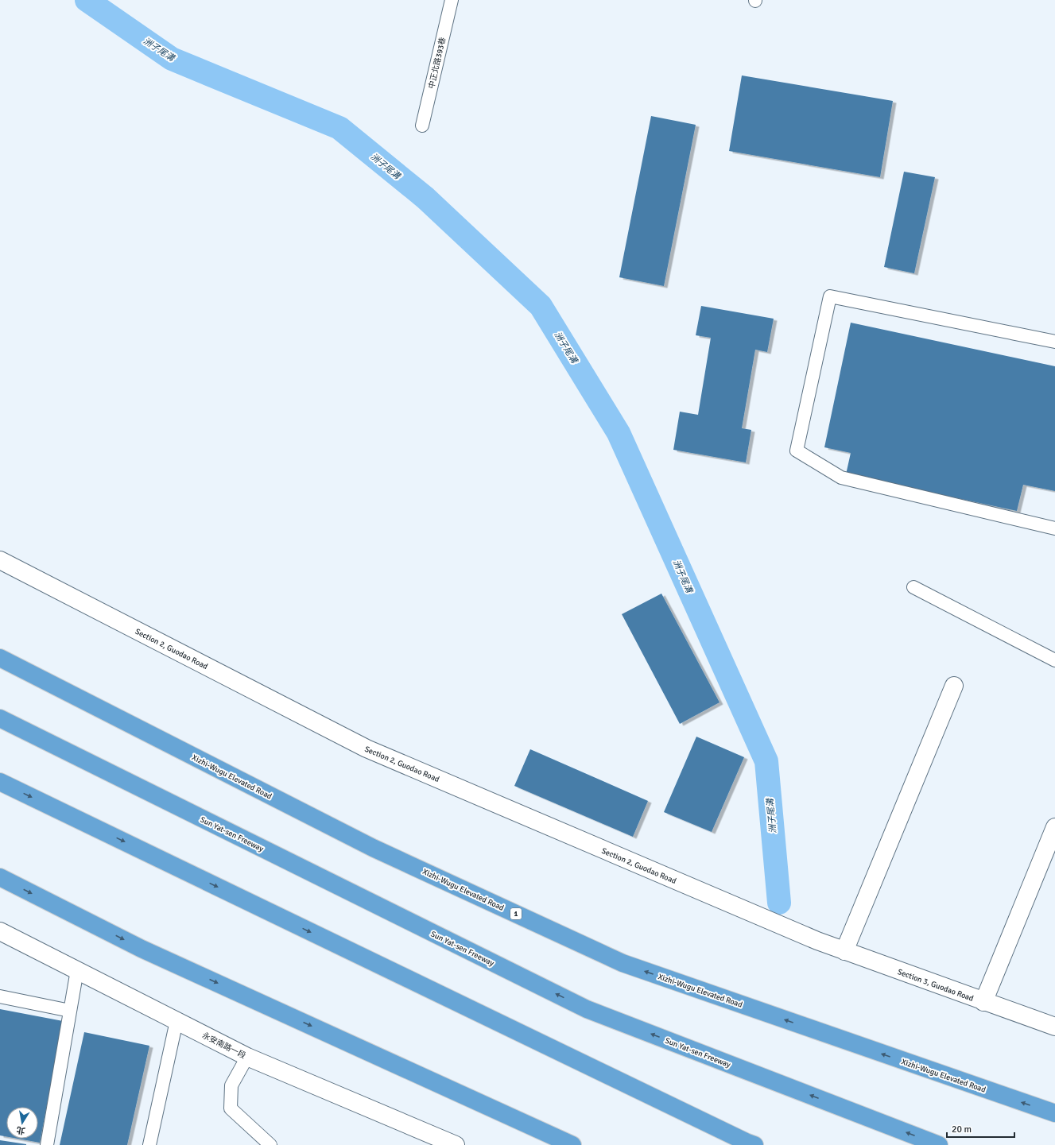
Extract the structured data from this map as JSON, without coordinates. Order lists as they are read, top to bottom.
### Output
{
  "streets": {
    "highway": ["Xizhi-Wugu Elevated Road", "Sun Yat-sen Freeway", "1"],
    "street": ["Section 2, Guodao Road", "Section 3, Guodao Road", "永安南路一段"],
    "lane": ["中正北路393巷"]
  },
  "crossings": [
    ["Section 2, Guodao Road", "Section 3, Guodao Road"]
  ],
  "water": ["洲子尾溝"],
  "scale_bar": "20 m",
  "north": "bottom"
}
